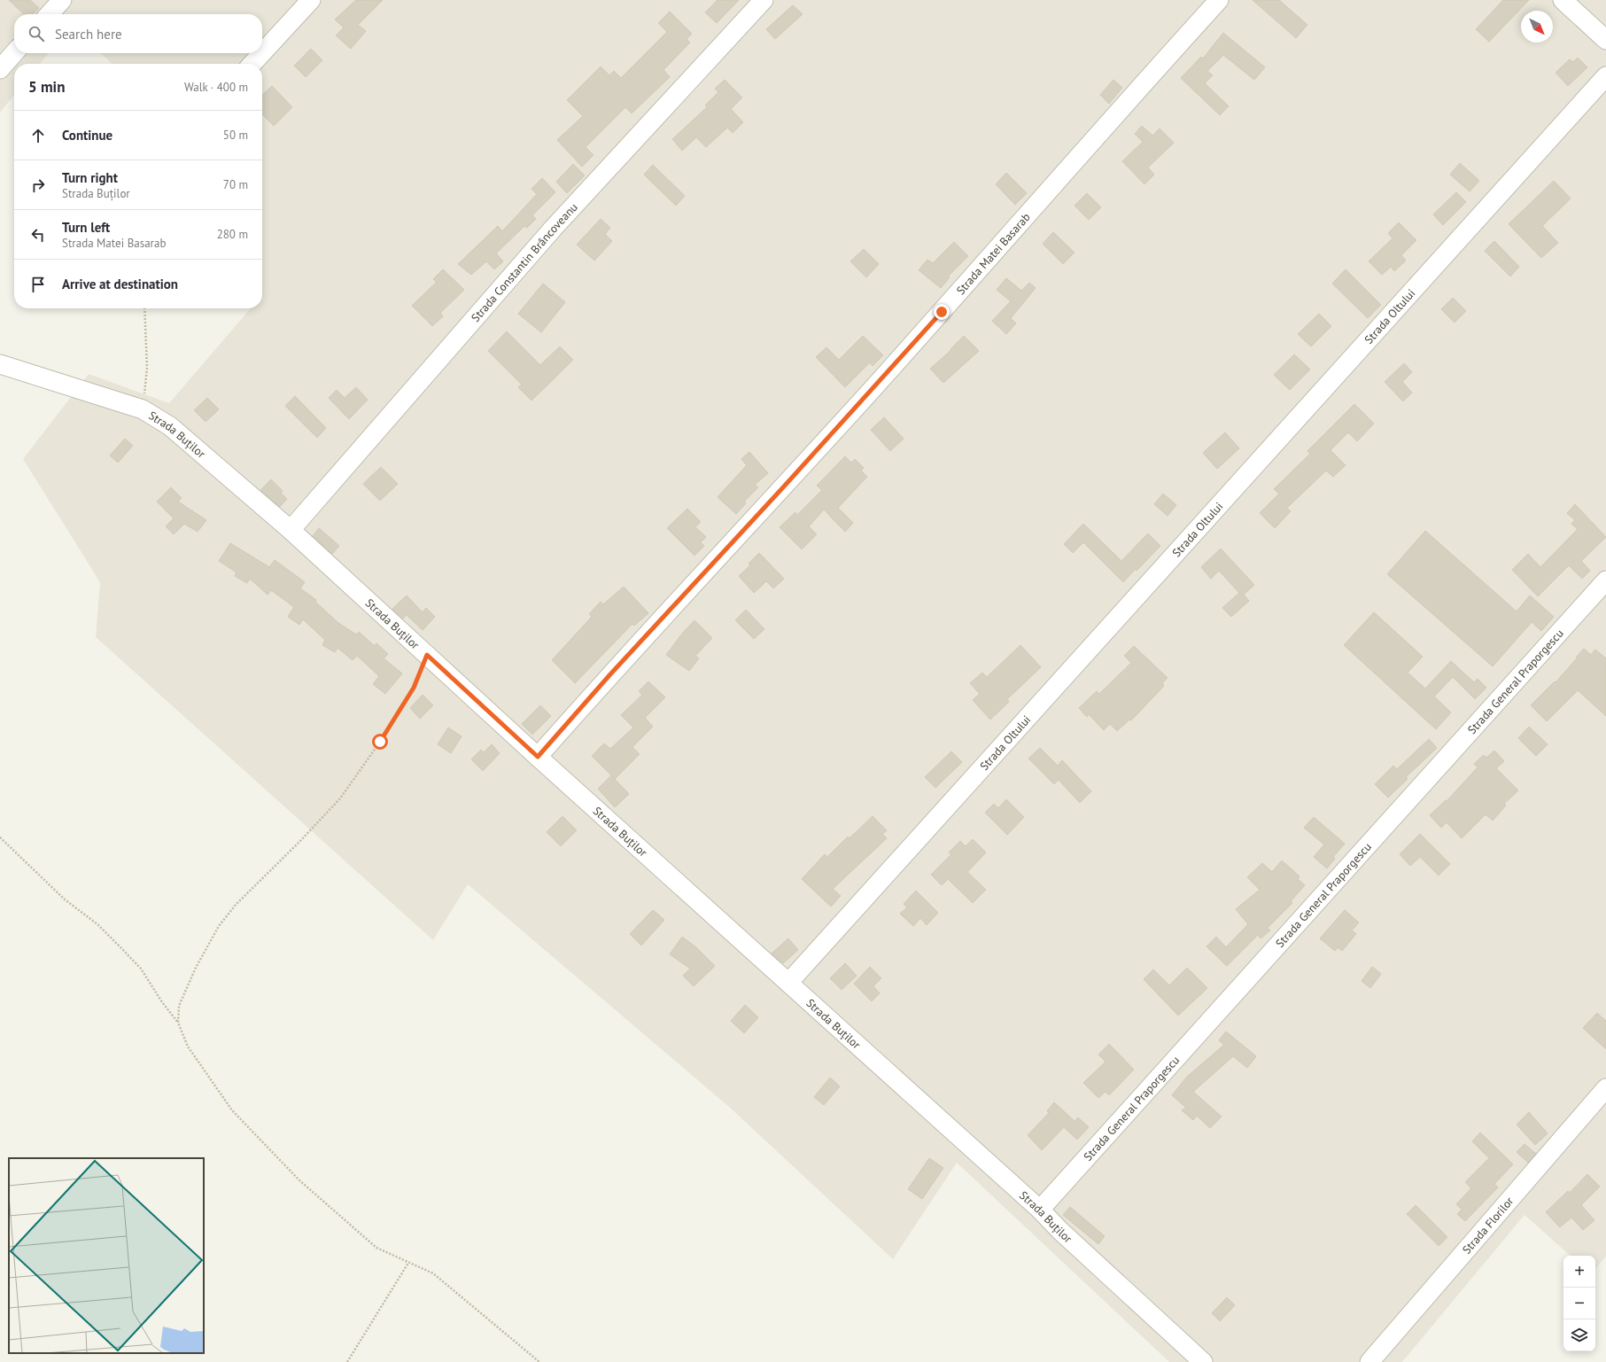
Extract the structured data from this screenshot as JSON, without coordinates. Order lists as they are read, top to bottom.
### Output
{
  "streets": {
    "street": [
      "Strada Matei Basarab",
      "Strada Constantin Brâncoveanu",
      "Strada Oltului",
      "Strada Buților",
      "Strada General Praporgescu",
      "Strada Florilor"
    ]
  },
  "crossings": [
    ["Strada Matei Basarab", "Strada Buților"],
    ["Strada Constantin Brâncoveanu", "Strada Buților"],
    ["Strada Oltului", "Strada Buților"],
    ["Strada Buților", "Strada General Praporgescu"]
  ],
  "north": "bottom right",
  "page": {
    "search": "Search here",
    "heading": ["5 min", "Walk · 400 m"],
    "list": [
      ["Continue", "50 m"],
      ["Turn right", "Strada Buților", "70 m"],
      ["Turn left", "Strada Matei Basarab", "280 m"],
      "Arrive at destination"
    ],
    "map_buttons": ["+", "−"]
  }
}
